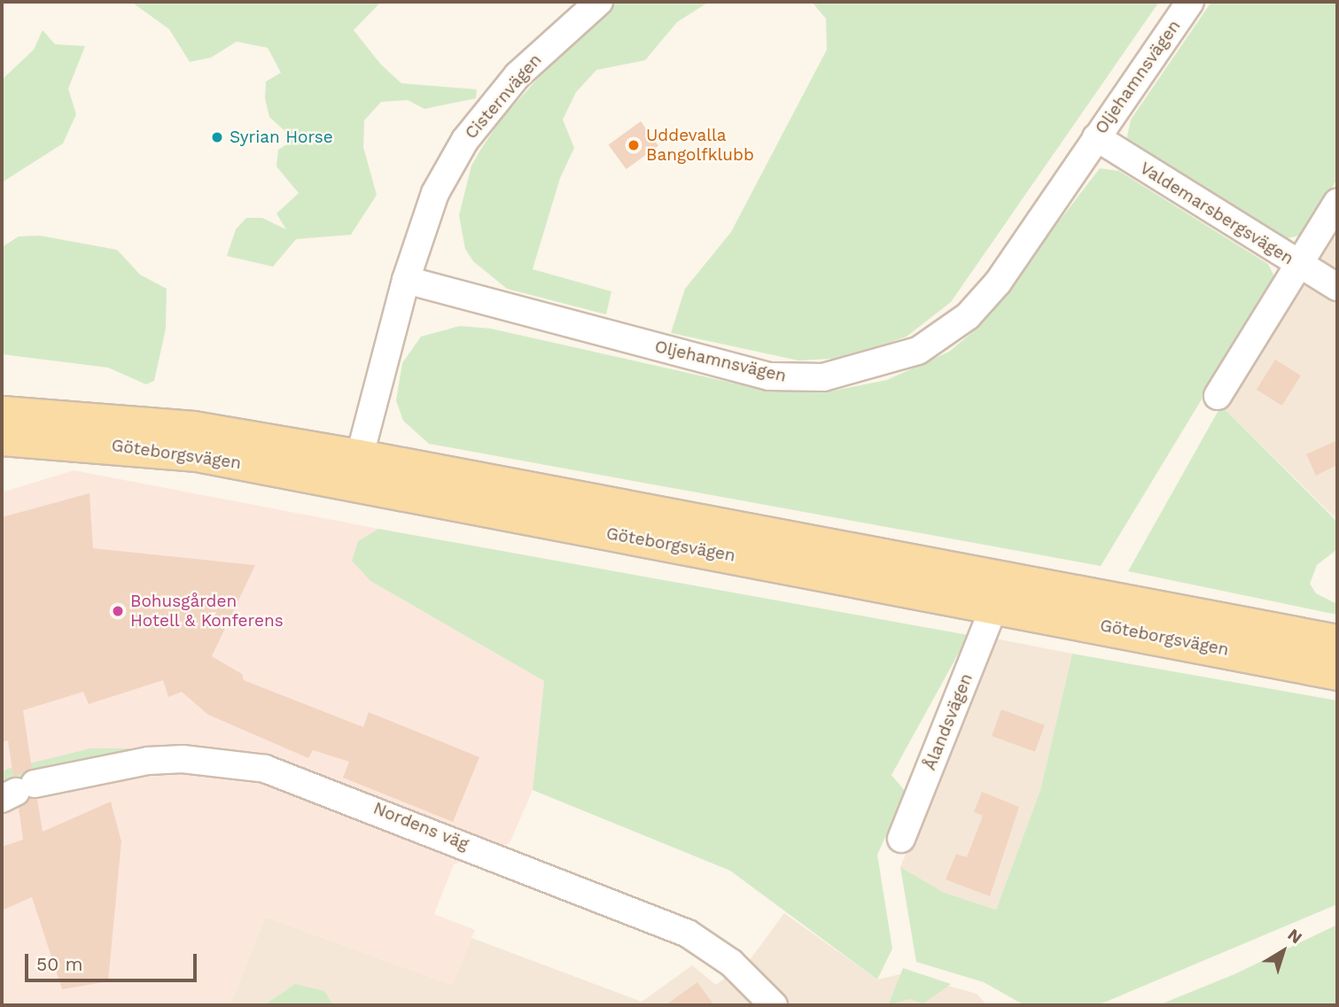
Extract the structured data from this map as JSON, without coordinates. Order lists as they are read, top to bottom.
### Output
{
  "streets": {
    "main road": ["Göteborgsvägen"],
    "street": [
      "Oljehamnsvägen",
      "Cisternvägen",
      "Valdemarsbergsvägen",
      "Ålandsvägen",
      "Nordens väg"
    ]
  },
  "crossings": [
    ["Oljehamnsvägen", "Cisternvägen"],
    ["Oljehamnsvägen", "Valdemarsbergsvägen"],
    ["Göteborgsvägen", "Ålandsvägen"]
  ],
  "places": ["Syrian Horse", "Uddevalla Bangolfklubb", "Bohusgården Hotell & Konferens"],
  "scale_bar": "50 m",
  "north": "top right"
}
